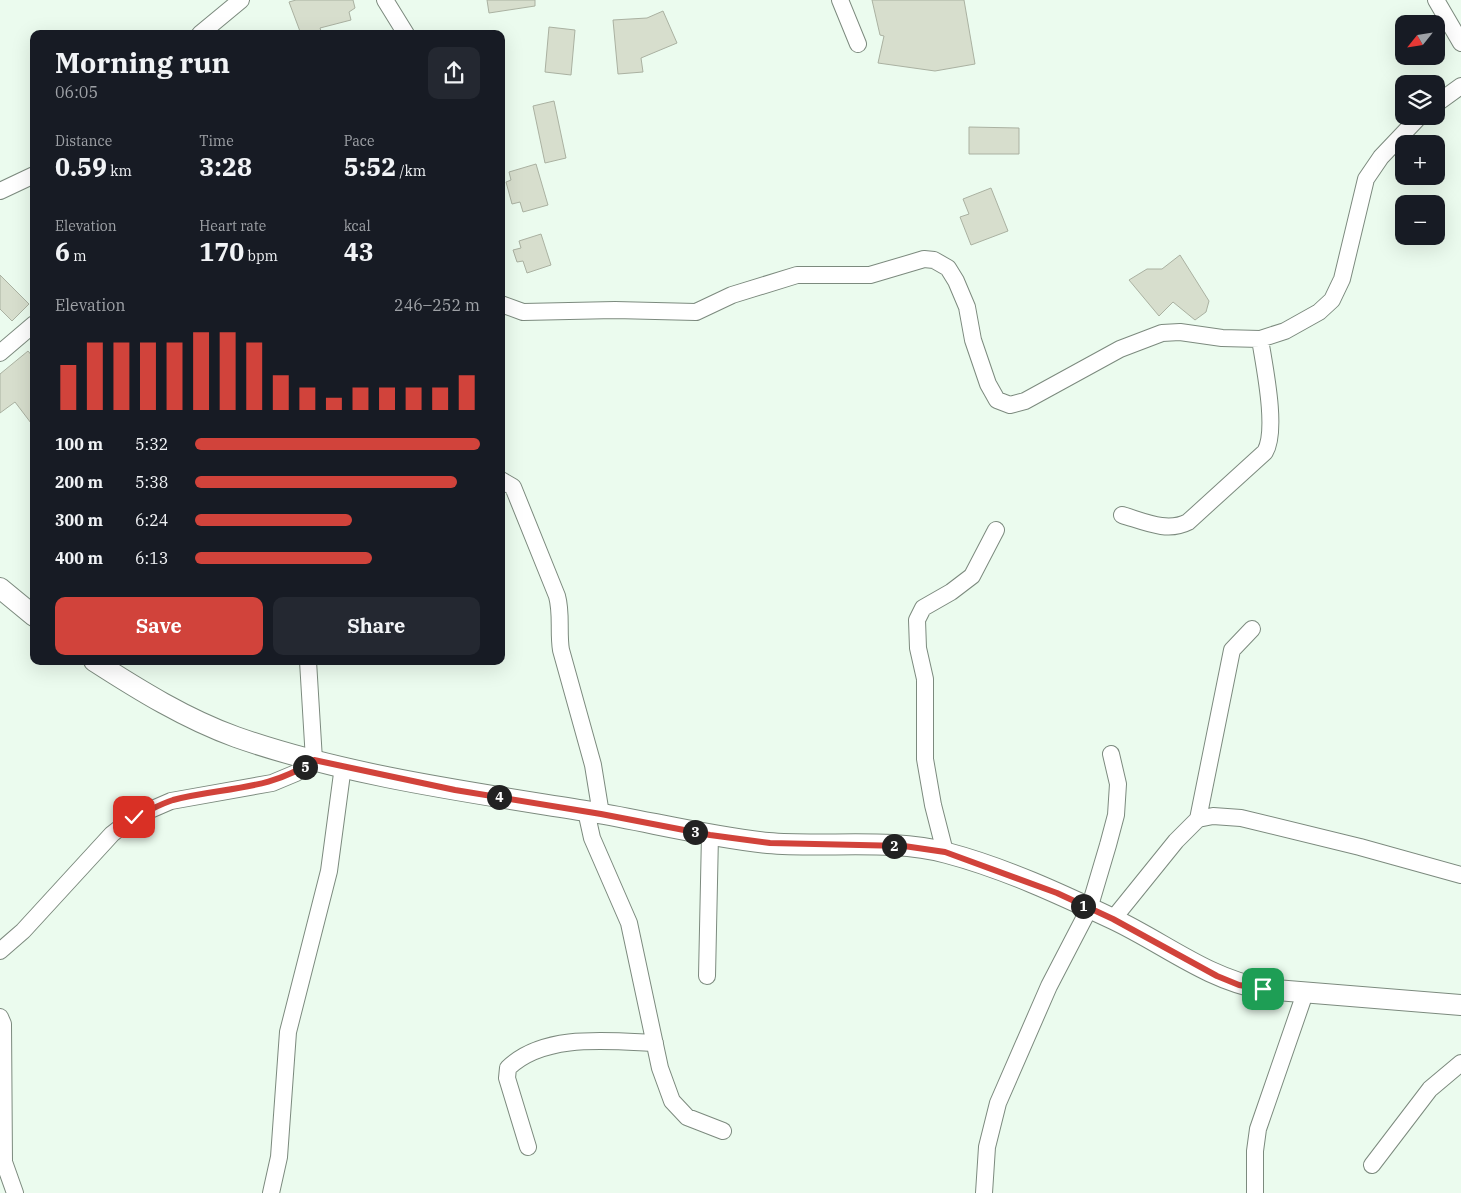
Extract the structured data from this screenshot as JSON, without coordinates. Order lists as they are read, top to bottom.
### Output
{
  "north": "bottom left",
  "page": {
    "map_buttons": ["+", "−"],
    "heading": ["Morning run", "06:05"],
    "stats": [
      ["Distance", "0.59 km"],
      ["Time", "3:28"],
      ["Pace", "5:52 /km"],
      ["Elevation", "6 m"],
      ["Heart rate", "170 bpm"],
      ["kcal", "43"]
    ],
    "chart": ["Elevation", "246–252 m"],
    "list": [
      {
        "name": "100 m",
        "note": "5:32"
      },
      {
        "name": "200 m",
        "note": "5:38"
      },
      {
        "name": "300 m",
        "note": "6:24"
      },
      {
        "name": "400 m",
        "note": "6:13"
      }
    ],
    "buttons": ["Save", "Share"],
    "pins": [
      "5",
      "4",
      "3",
      "2",
      "1"
    ]
  }
}
